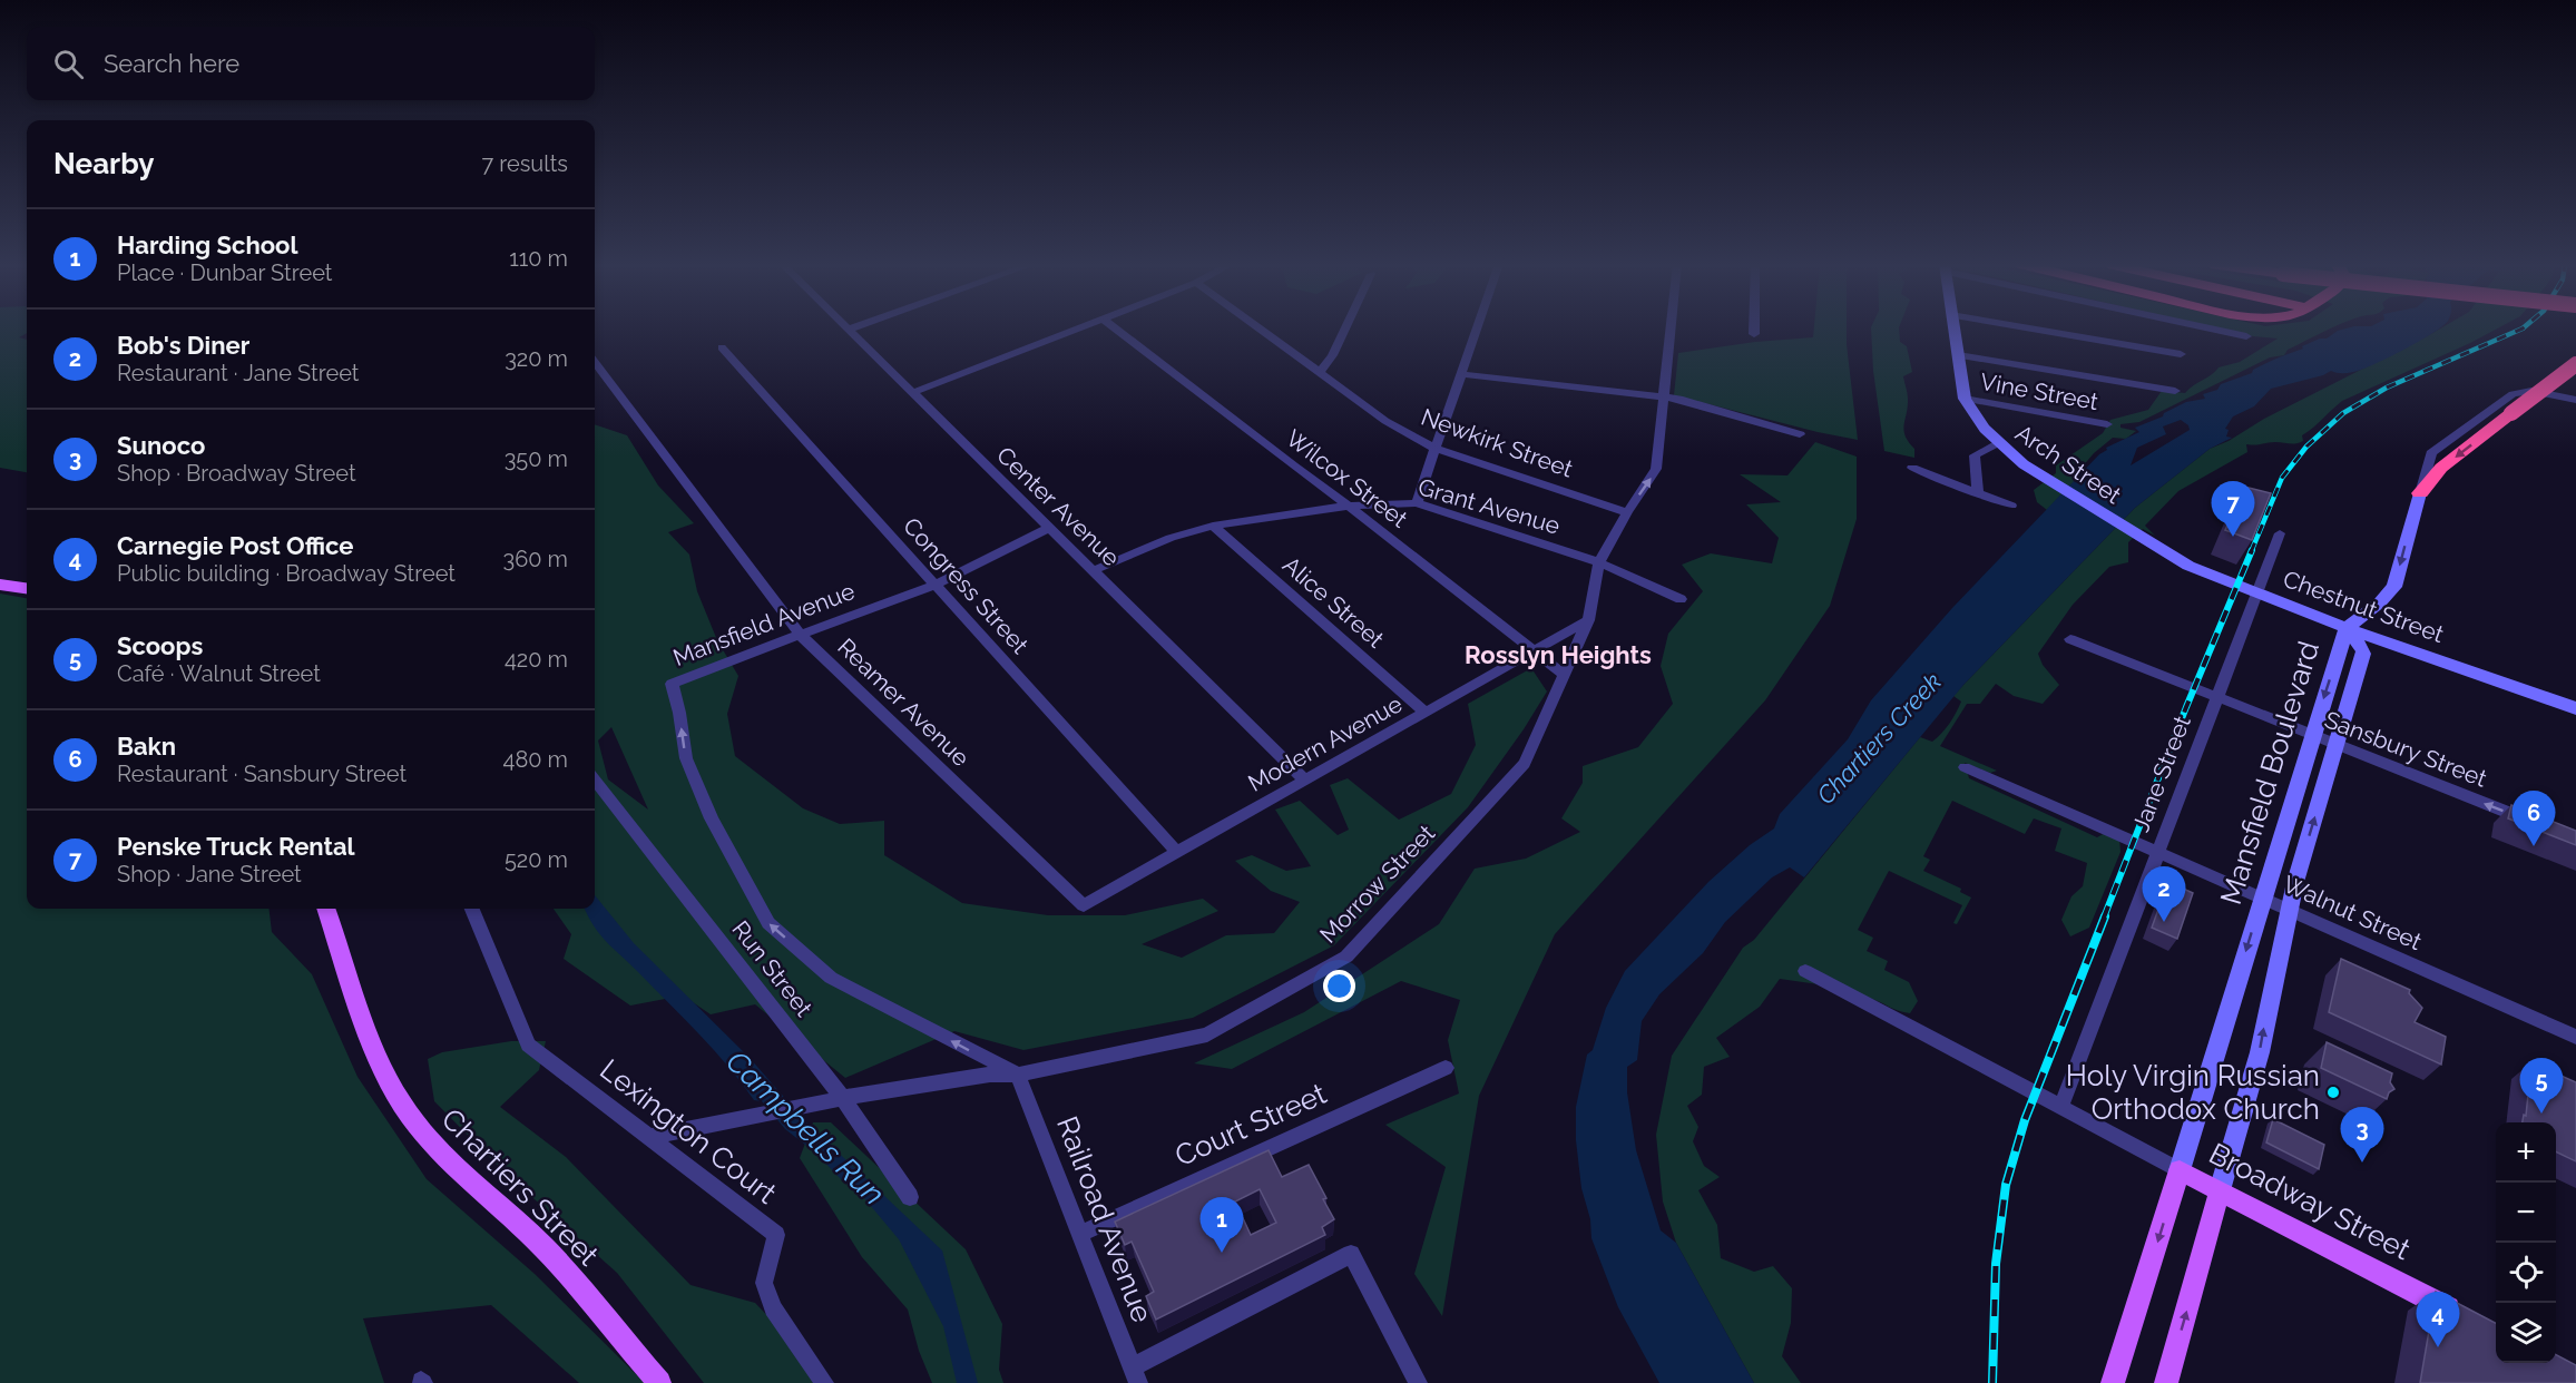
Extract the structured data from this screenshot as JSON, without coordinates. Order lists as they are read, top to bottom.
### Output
{
  "streets": {
    "main road": [
      "Arch Street",
      "Chestnut Street",
      "Mansfield Boulevard",
      "Chartiers Street",
      "Broadway Street"
    ],
    "street": [
      "Vine Street",
      "Newkirk Street",
      "Wilcox Street",
      "Center Avenue",
      "Grant Avenue",
      "Congress Street",
      "Alice Street",
      "Mansfield Avenue",
      "Reamer Avenue",
      "Modern Avenue",
      "Sansbury Street",
      "Jane Street",
      "Morrow Street",
      "Walnut Street",
      "Run Street",
      "Court Street",
      "Lexington Court",
      "Railroad Avenue"
    ]
  },
  "crossings": [
    ["Vine Street", "Arch Street"],
    ["Newkirk Street", "Morrow Street"],
    ["Arch Street", "Chestnut Street"],
    ["Wilcox Street", "Grant Avenue"],
    ["Wilcox Street", "Modern Avenue"],
    ["Wilcox Street", "Morrow Street"],
    ["Center Avenue", "Grant Avenue"],
    ["Center Avenue", "Mansfield Avenue"],
    ["Center Avenue", "Modern Avenue"],
    ["Grant Avenue", "Alice Street"],
    ["Grant Avenue", "Morrow Street"],
    ["Congress Street", "Mansfield Avenue"],
    ["Congress Street", "Modern Avenue"],
    ["Alice Street", "Modern Avenue"],
    ["Chestnut Street", "Mansfield Boulevard"],
    ["Chestnut Street", "Jane Street"],
    ["Mansfield Avenue", "Reamer Avenue"],
    ["Mansfield Avenue", "Morrow Street"],
    ["Mansfield Avenue", "Railroad Avenue"],
    ["Reamer Avenue", "Modern Avenue"],
    ["Modern Avenue", "Morrow Street"],
    ["Sansbury Street", "Mansfield Boulevard"],
    ["Sansbury Street", "Jane Street"],
    ["Mansfield Boulevard", "Walnut Street"],
    ["Mansfield Boulevard", "Broadway Street"],
    ["Jane Street", "Walnut Street"],
    ["Jane Street", "Broadway Street"],
    ["Morrow Street", "Run Street"],
    ["Morrow Street", "Lexington Court"],
    ["Morrow Street", "Railroad Avenue"],
    ["Court Street", "Railroad Avenue"]
  ],
  "one_way": ["Sansbury Street"],
  "districts": ["Rosslyn Heights"],
  "water": ["Chartiers Creek", "Campbells Run"],
  "places": ["Holy Virgin Russian Orthodox Church"],
  "page": {
    "search": "Search here",
    "heading": ["Nearby", "7 results"],
    "list": [
      {
        "mark": "1",
        "name": "Harding School",
        "note": "Place · Dunbar Street",
        "value": "110 m"
      },
      {
        "mark": "2",
        "name": "Bob's Diner",
        "note": "Restaurant · Jane Street",
        "value": "320 m"
      },
      {
        "mark": "3",
        "name": "Sunoco",
        "note": "Shop · Broadway Street",
        "value": "350 m"
      },
      {
        "mark": "4",
        "name": "Carnegie Post Office",
        "note": "Public building · Broadway Street",
        "value": "360 m"
      },
      {
        "mark": "5",
        "name": "Scoops",
        "note": "Café · Walnut Street",
        "value": "420 m"
      },
      {
        "mark": "6",
        "name": "Bakn",
        "note": "Restaurant · Sansbury Street",
        "value": "480 m"
      },
      {
        "mark": "7",
        "name": "Penske Truck Rental",
        "note": "Shop · Jane Street",
        "value": "520 m"
      }
    ],
    "pins": [
      "7",
      "6",
      "2",
      "5",
      "3",
      "1",
      "4"
    ],
    "map_buttons": ["+", "−"]
  }
}
